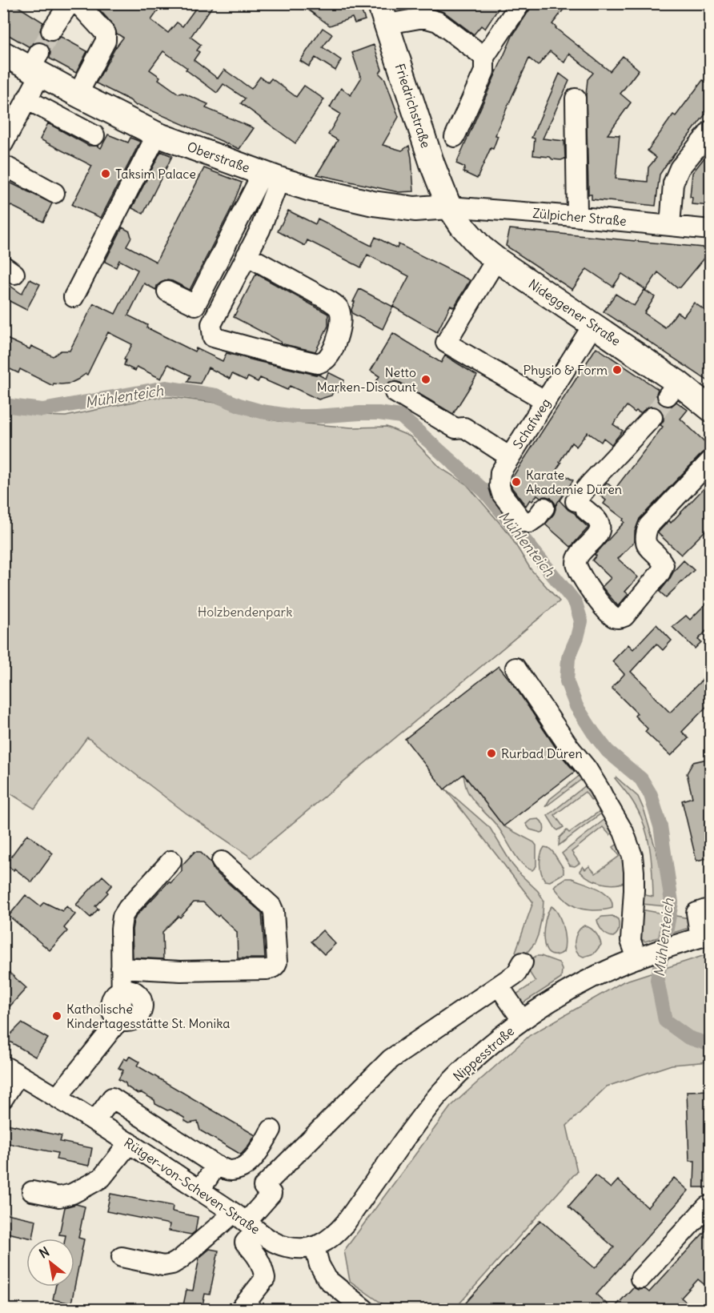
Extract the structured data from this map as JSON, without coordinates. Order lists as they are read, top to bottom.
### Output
{
  "streets": {
    "main road": ["Friedrichstraße", "Oberstraße", "Nideggener Straße"],
    "street": [
      "Zülpicher Straße",
      "Schafweg",
      "Nippesstraße",
      "Rütger-von-Scheven-Straße"
    ]
  },
  "crossings": [
    ["Friedrichstraße", "Oberstraße"],
    ["Friedrichstraße", "Zülpicher Straße"],
    ["Friedrichstraße", "Nideggener Straße"],
    ["Oberstraße", "Zülpicher Straße"],
    ["Oberstraße", "Nideggener Straße"],
    ["Zülpicher Straße", "Nideggener Straße"],
    ["Nideggener Straße", "Schafweg"],
    ["Nippesstraße", "Rütger-von-Scheven-Straße"]
  ],
  "water": ["Mühlenteich"],
  "parks": ["Holzbendenpark"],
  "places": [
    "Taksim Palace",
    "Physio & Form",
    "Netto Marken-Discount",
    "Karate Akademie Düren",
    "Rurbad Düren",
    "Katholische Kindertagesstätte St. Monika"
  ],
  "north": "top left"
}
